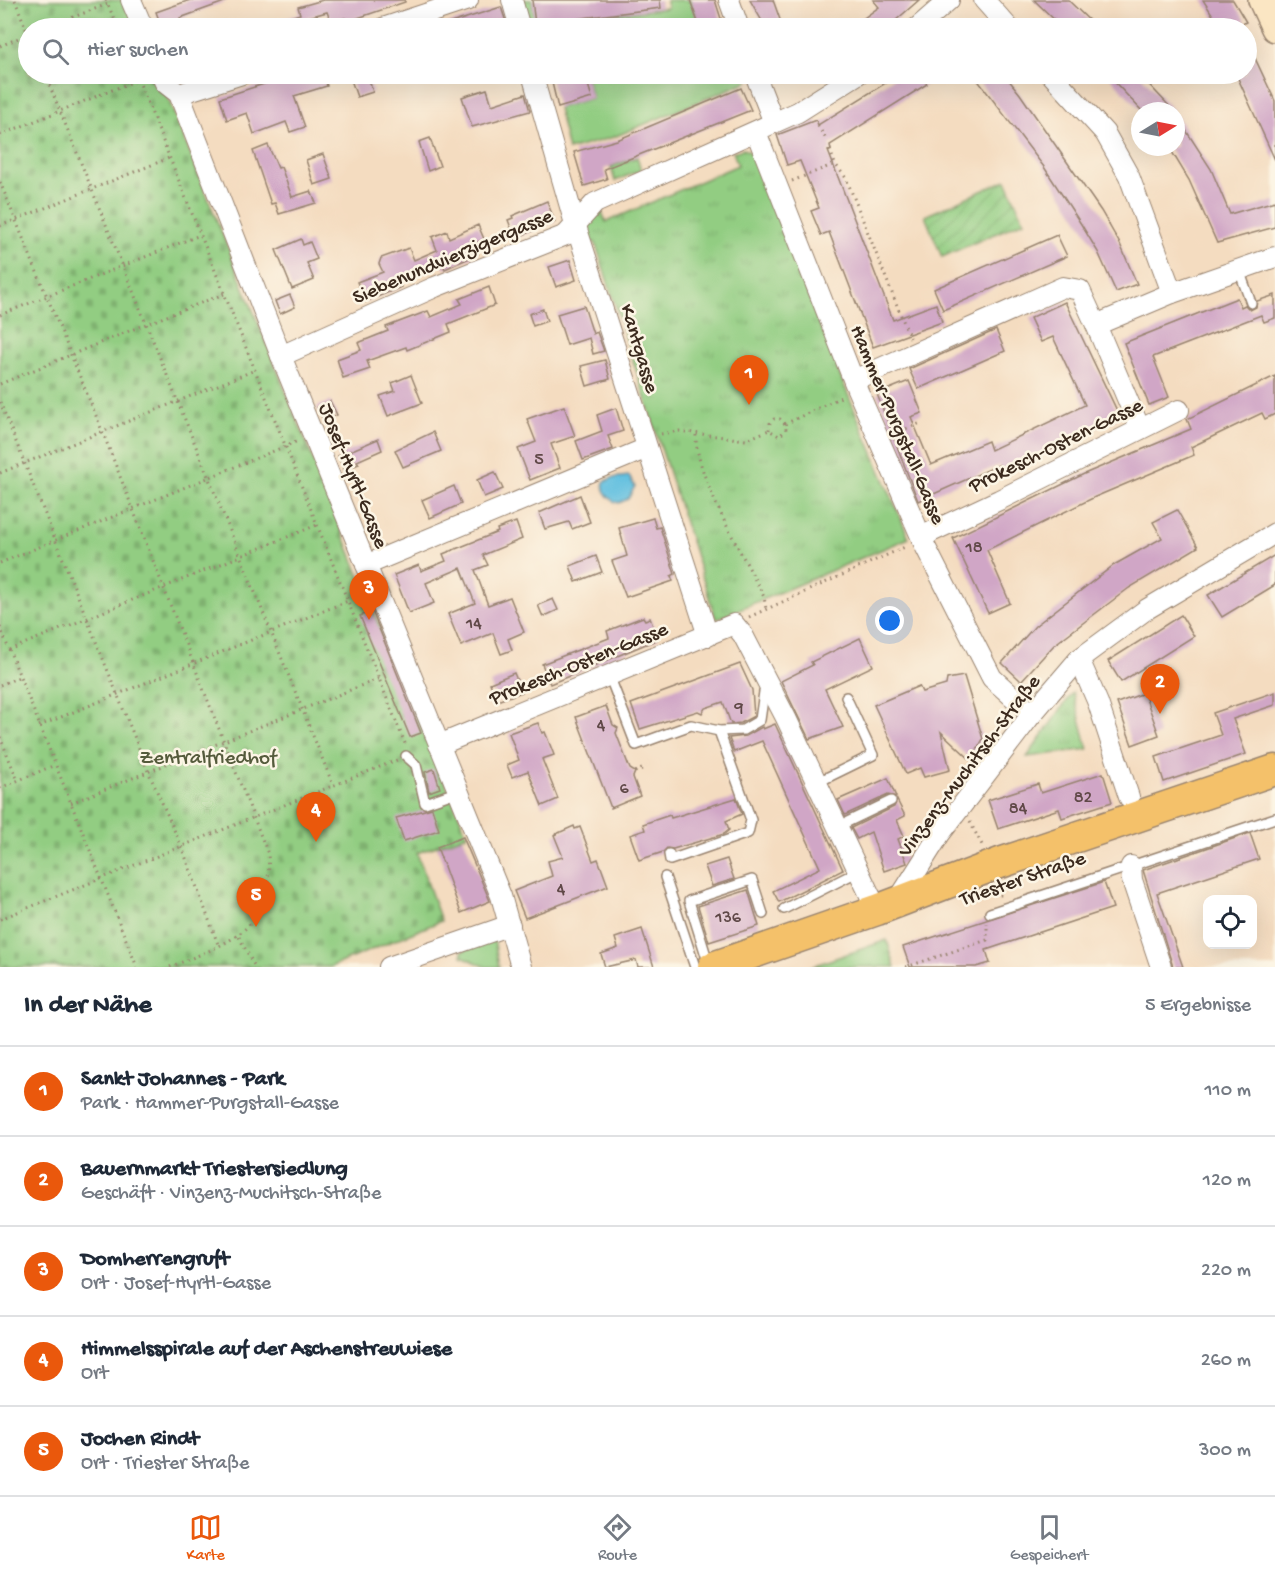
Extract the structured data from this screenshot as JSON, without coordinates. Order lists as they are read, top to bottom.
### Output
{
  "streets": {
    "main road": ["Triester Straße"],
    "street": [
      "Siebenundvierzigergasse",
      "Kantgasse",
      "Hammer-Purgstall-Gasse",
      "Prokesch-Osten-Gasse",
      "Josef-Hyrtl-Gasse",
      "Vinzenz-Muchitsch-Straße"
    ]
  },
  "crossings": [
    ["Siebenundvierzigergasse", "Kantgasse"],
    ["Siebenundvierzigergasse", "Hammer-Purgstall-Gasse"],
    ["Siebenundvierzigergasse", "Josef-Hyrtl-Gasse"],
    ["Kantgasse", "Prokesch-Osten-Gasse"],
    ["Hammer-Purgstall-Gasse", "Prokesch-Osten-Gasse"],
    ["Hammer-Purgstall-Gasse", "Vinzenz-Muchitsch-Straße"],
    ["Prokesch-Osten-Gasse", "Josef-Hyrtl-Gasse"],
    ["Vinzenz-Muchitsch-Straße", "Triester Straße"]
  ],
  "parks": ["Zentralfriedhof"],
  "house_numbers": [
    "5",
    "18",
    "14",
    "9",
    "4",
    "6",
    "82",
    "84",
    "4",
    "136"
  ],
  "north": "right",
  "page": {
    "search": "Hier suchen",
    "pins": [
      "1",
      "3",
      "2",
      "4",
      "5"
    ],
    "heading": ["In der Nähe", "5 Ergebnisse"],
    "list": [
      {
        "mark": "1",
        "name": "Sankt Johannes - Park",
        "note": "Park · Hammer-Purgstall-Gasse",
        "value": "110 m"
      },
      {
        "mark": "2",
        "name": "Bauernmarkt Triestersiedlung",
        "note": "Geschäft · Vinzenz-Muchitsch-Straße",
        "value": "120 m"
      },
      {
        "mark": "3",
        "name": "Domherrengruft",
        "note": "Ort · Josef-Hyrtl-Gasse",
        "value": "220 m"
      },
      {
        "mark": "4",
        "name": "Himmelsspirale auf der Aschenstreuwiese",
        "note": "Ort",
        "value": "260 m"
      },
      {
        "mark": "5",
        "name": "Jochen Rindt",
        "note": "Ort · Triester Straße",
        "value": "300 m"
      }
    ],
    "nav": ["Karte", "Route", "Gespeichert"]
  }
}
